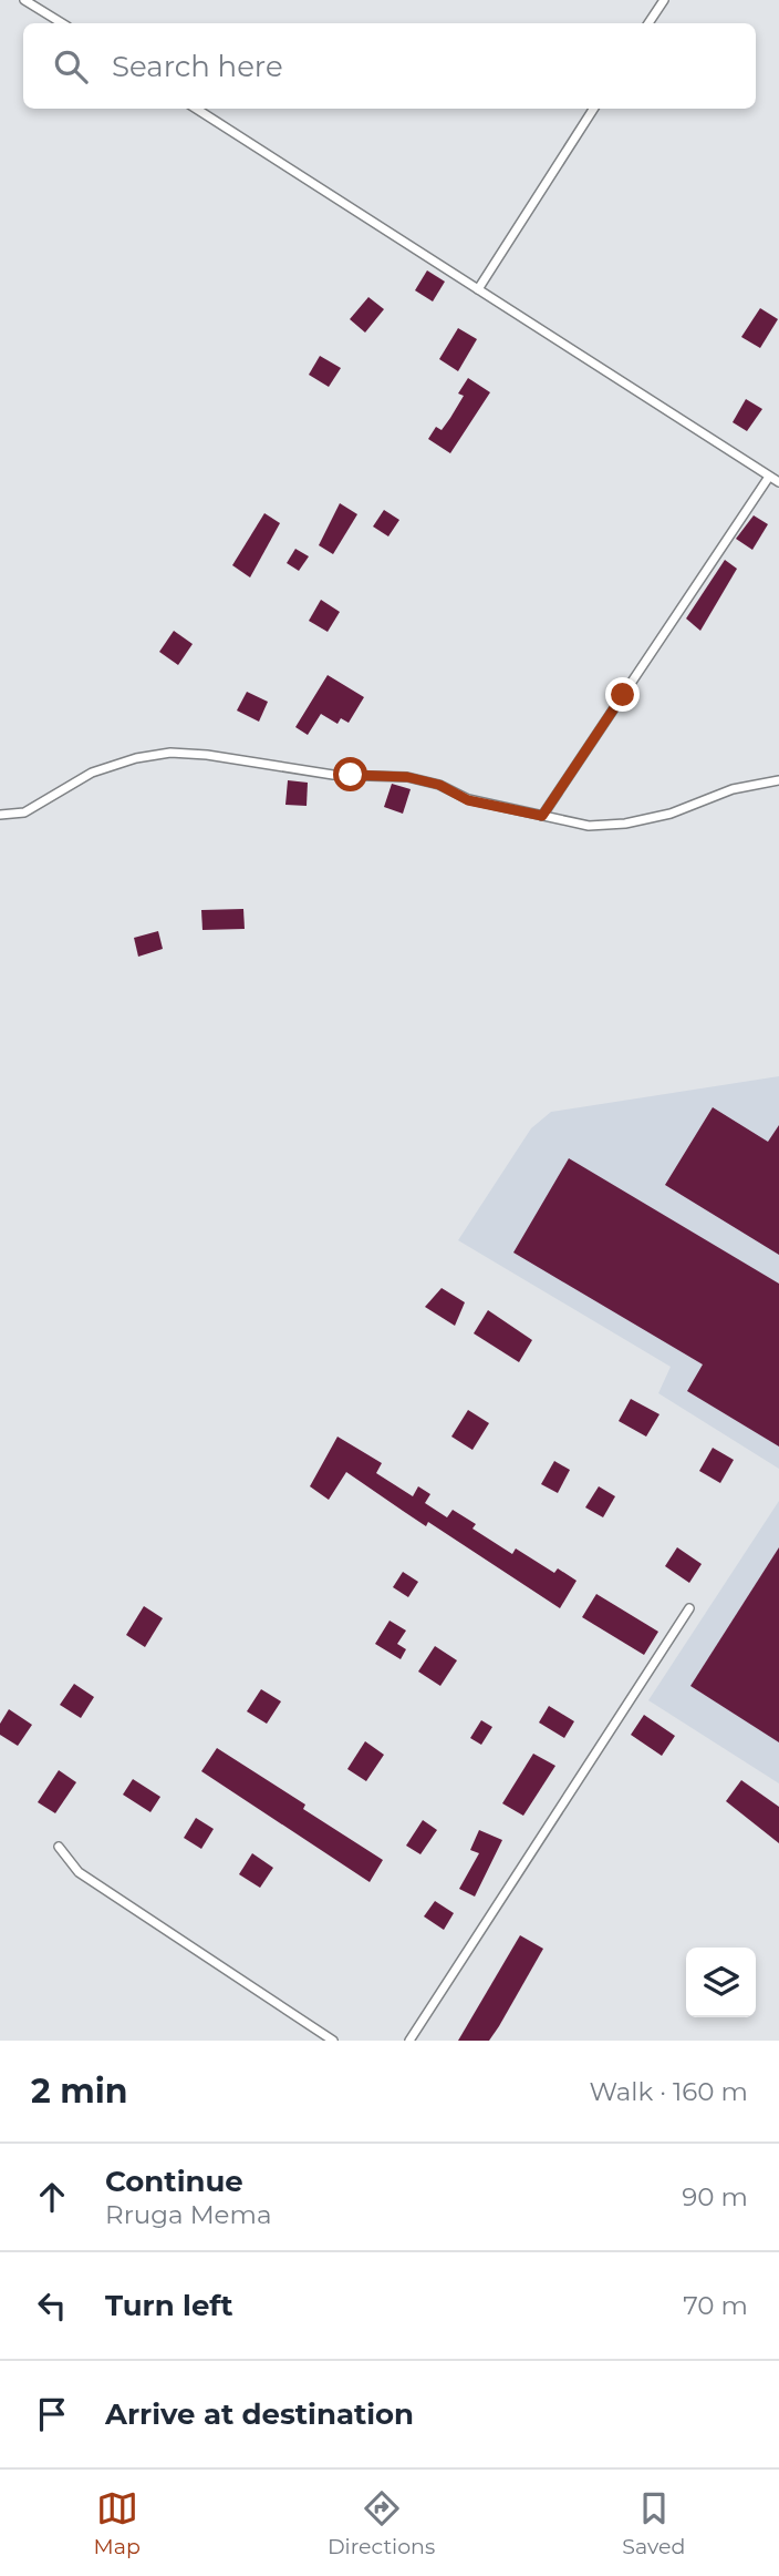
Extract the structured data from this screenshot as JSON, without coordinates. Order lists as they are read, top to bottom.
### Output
{
  "page": {
    "search": "Search here",
    "heading": ["2 min", "Walk · 160 m"],
    "list": [
      ["Continue", "Rruga Mema", "90 m"],
      ["Turn left", "70 m"],
      "Arrive at destination"
    ],
    "nav": ["Map", "Directions", "Saved"]
  }
}
